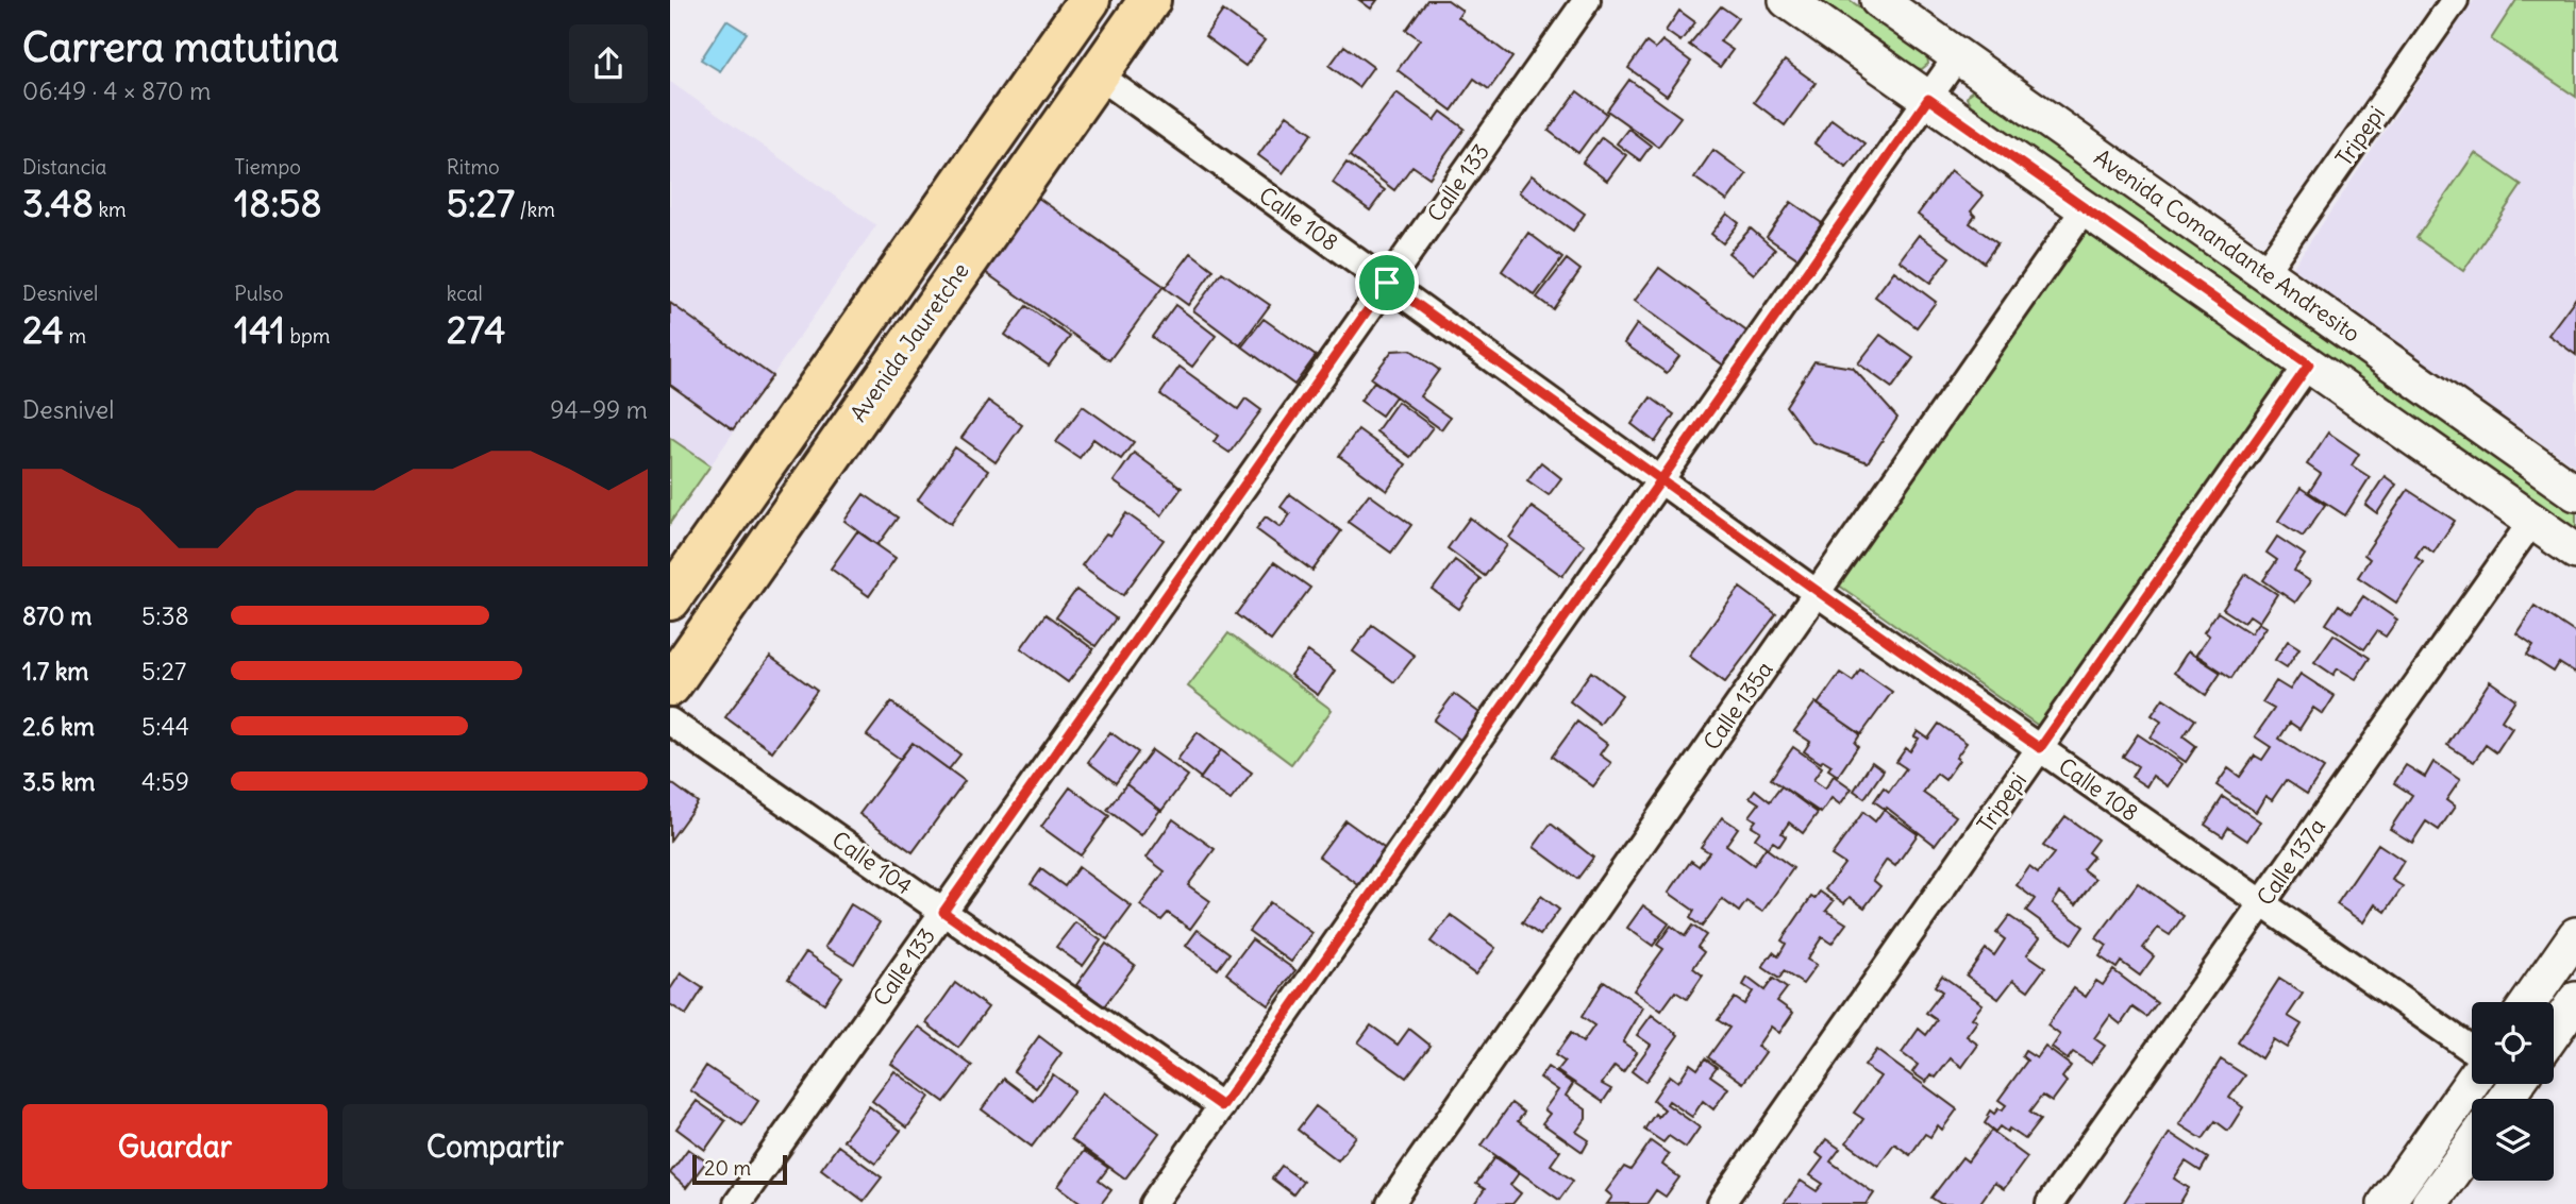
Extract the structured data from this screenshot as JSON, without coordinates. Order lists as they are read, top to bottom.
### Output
{
  "streets": {
    "main road": ["Avenida Comandante Andresito", "Avenida Jauretche"],
    "street": [
      "Tripepi",
      "Calle 133",
      "Calle 108",
      "Calle 135a",
      "Calle 137a",
      "Calle 104"
    ]
  },
  "crossings": [
    ["Tripepi", "Calle 108"],
    ["Tripepi", "Avenida Comandante Andresito"],
    ["Calle 133", "Calle 108"],
    ["Calle 133", "Calle 104"],
    ["Calle 108", "Avenida Jauretche"],
    ["Calle 108", "Calle 135a"],
    ["Calle 108", "Calle 137a"]
  ],
  "scale_bar": "20 m",
  "page": {
    "heading": ["Carrera matutina", "06:49 · 4 × 870 m"],
    "stats": [
      ["Distancia", "3.48 km"],
      ["Tiempo", "18:58"],
      ["Ritmo", "5:27 /km"],
      ["Desnivel", "24 m"],
      ["Pulso", "141 bpm"],
      ["kcal", "274"]
    ],
    "chart": ["Desnivel", "94–99 m"],
    "list": [
      {
        "name": "870 m",
        "note": "5:38"
      },
      {
        "name": "1.7 km",
        "note": "5:27"
      },
      {
        "name": "2.6 km",
        "note": "5:44"
      },
      {
        "name": "3.5 km",
        "note": "4:59"
      }
    ],
    "buttons": ["Guardar", "Compartir"],
    "scale": "20 m"
  }
}
